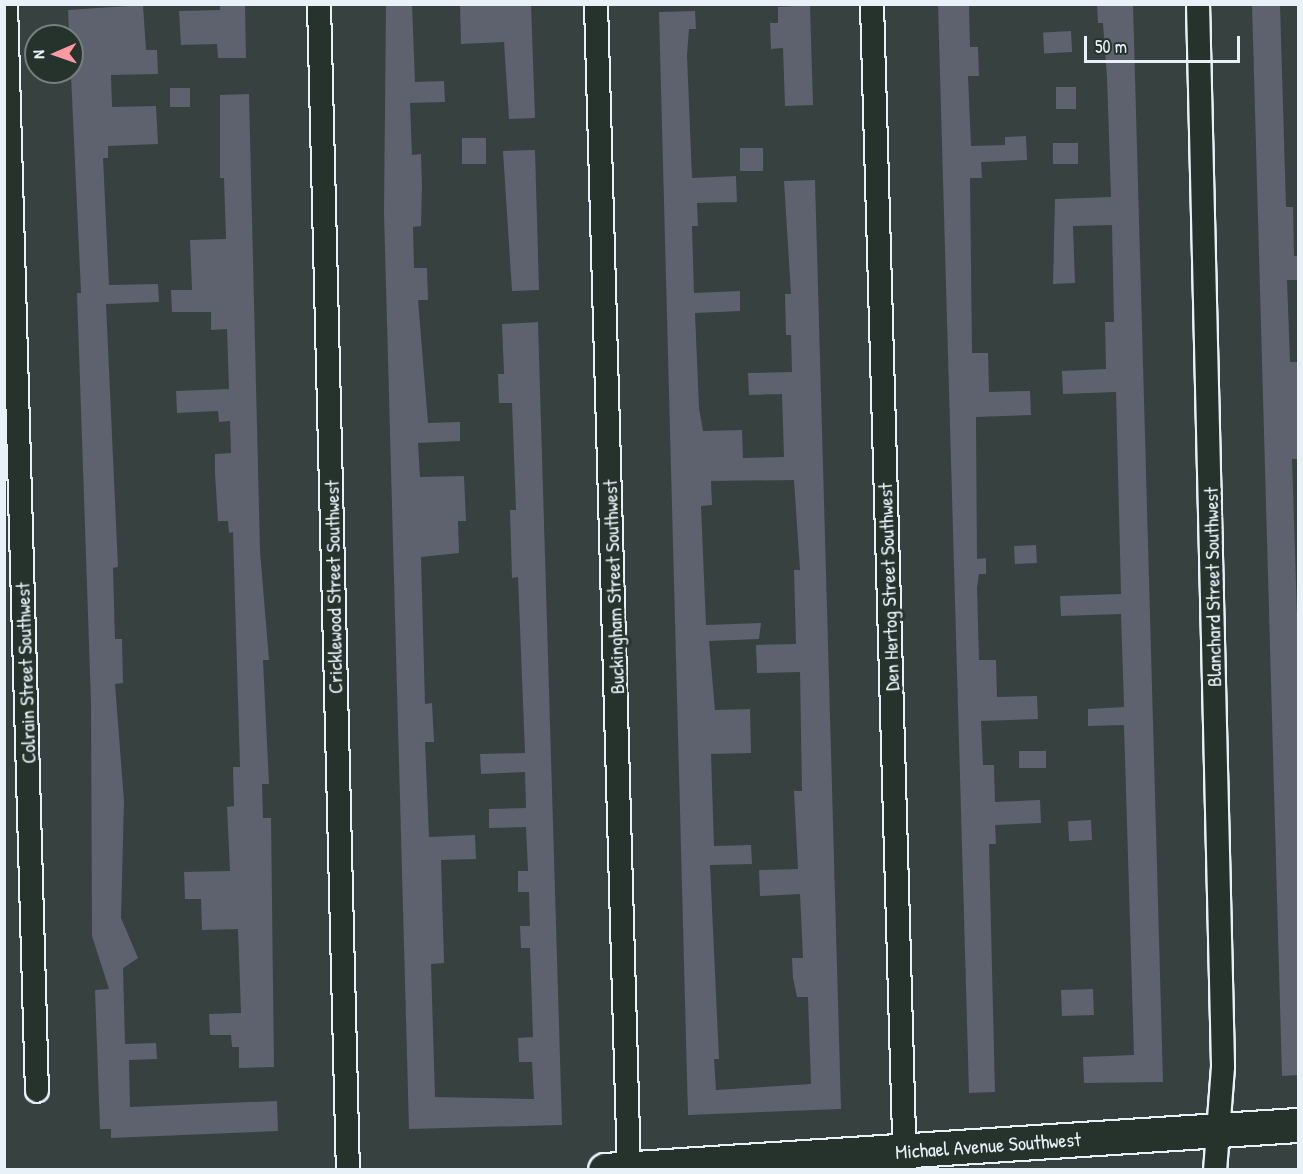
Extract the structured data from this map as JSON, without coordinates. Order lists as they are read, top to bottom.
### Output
{
  "streets": {
    "street": [
      "Cricklewood Street Southwest",
      "Buckingham Street Southwest",
      "Den Hertog Street Southwest",
      "Blanchard Street Southwest",
      "Colrain Street Southwest",
      "Michael Avenue Southwest"
    ]
  },
  "crossings": [
    ["Buckingham Street Southwest", "Michael Avenue Southwest"],
    ["Den Hertog Street Southwest", "Michael Avenue Southwest"],
    ["Blanchard Street Southwest", "Michael Avenue Southwest"]
  ],
  "scale_bar": "50 m",
  "north": "left"
}
